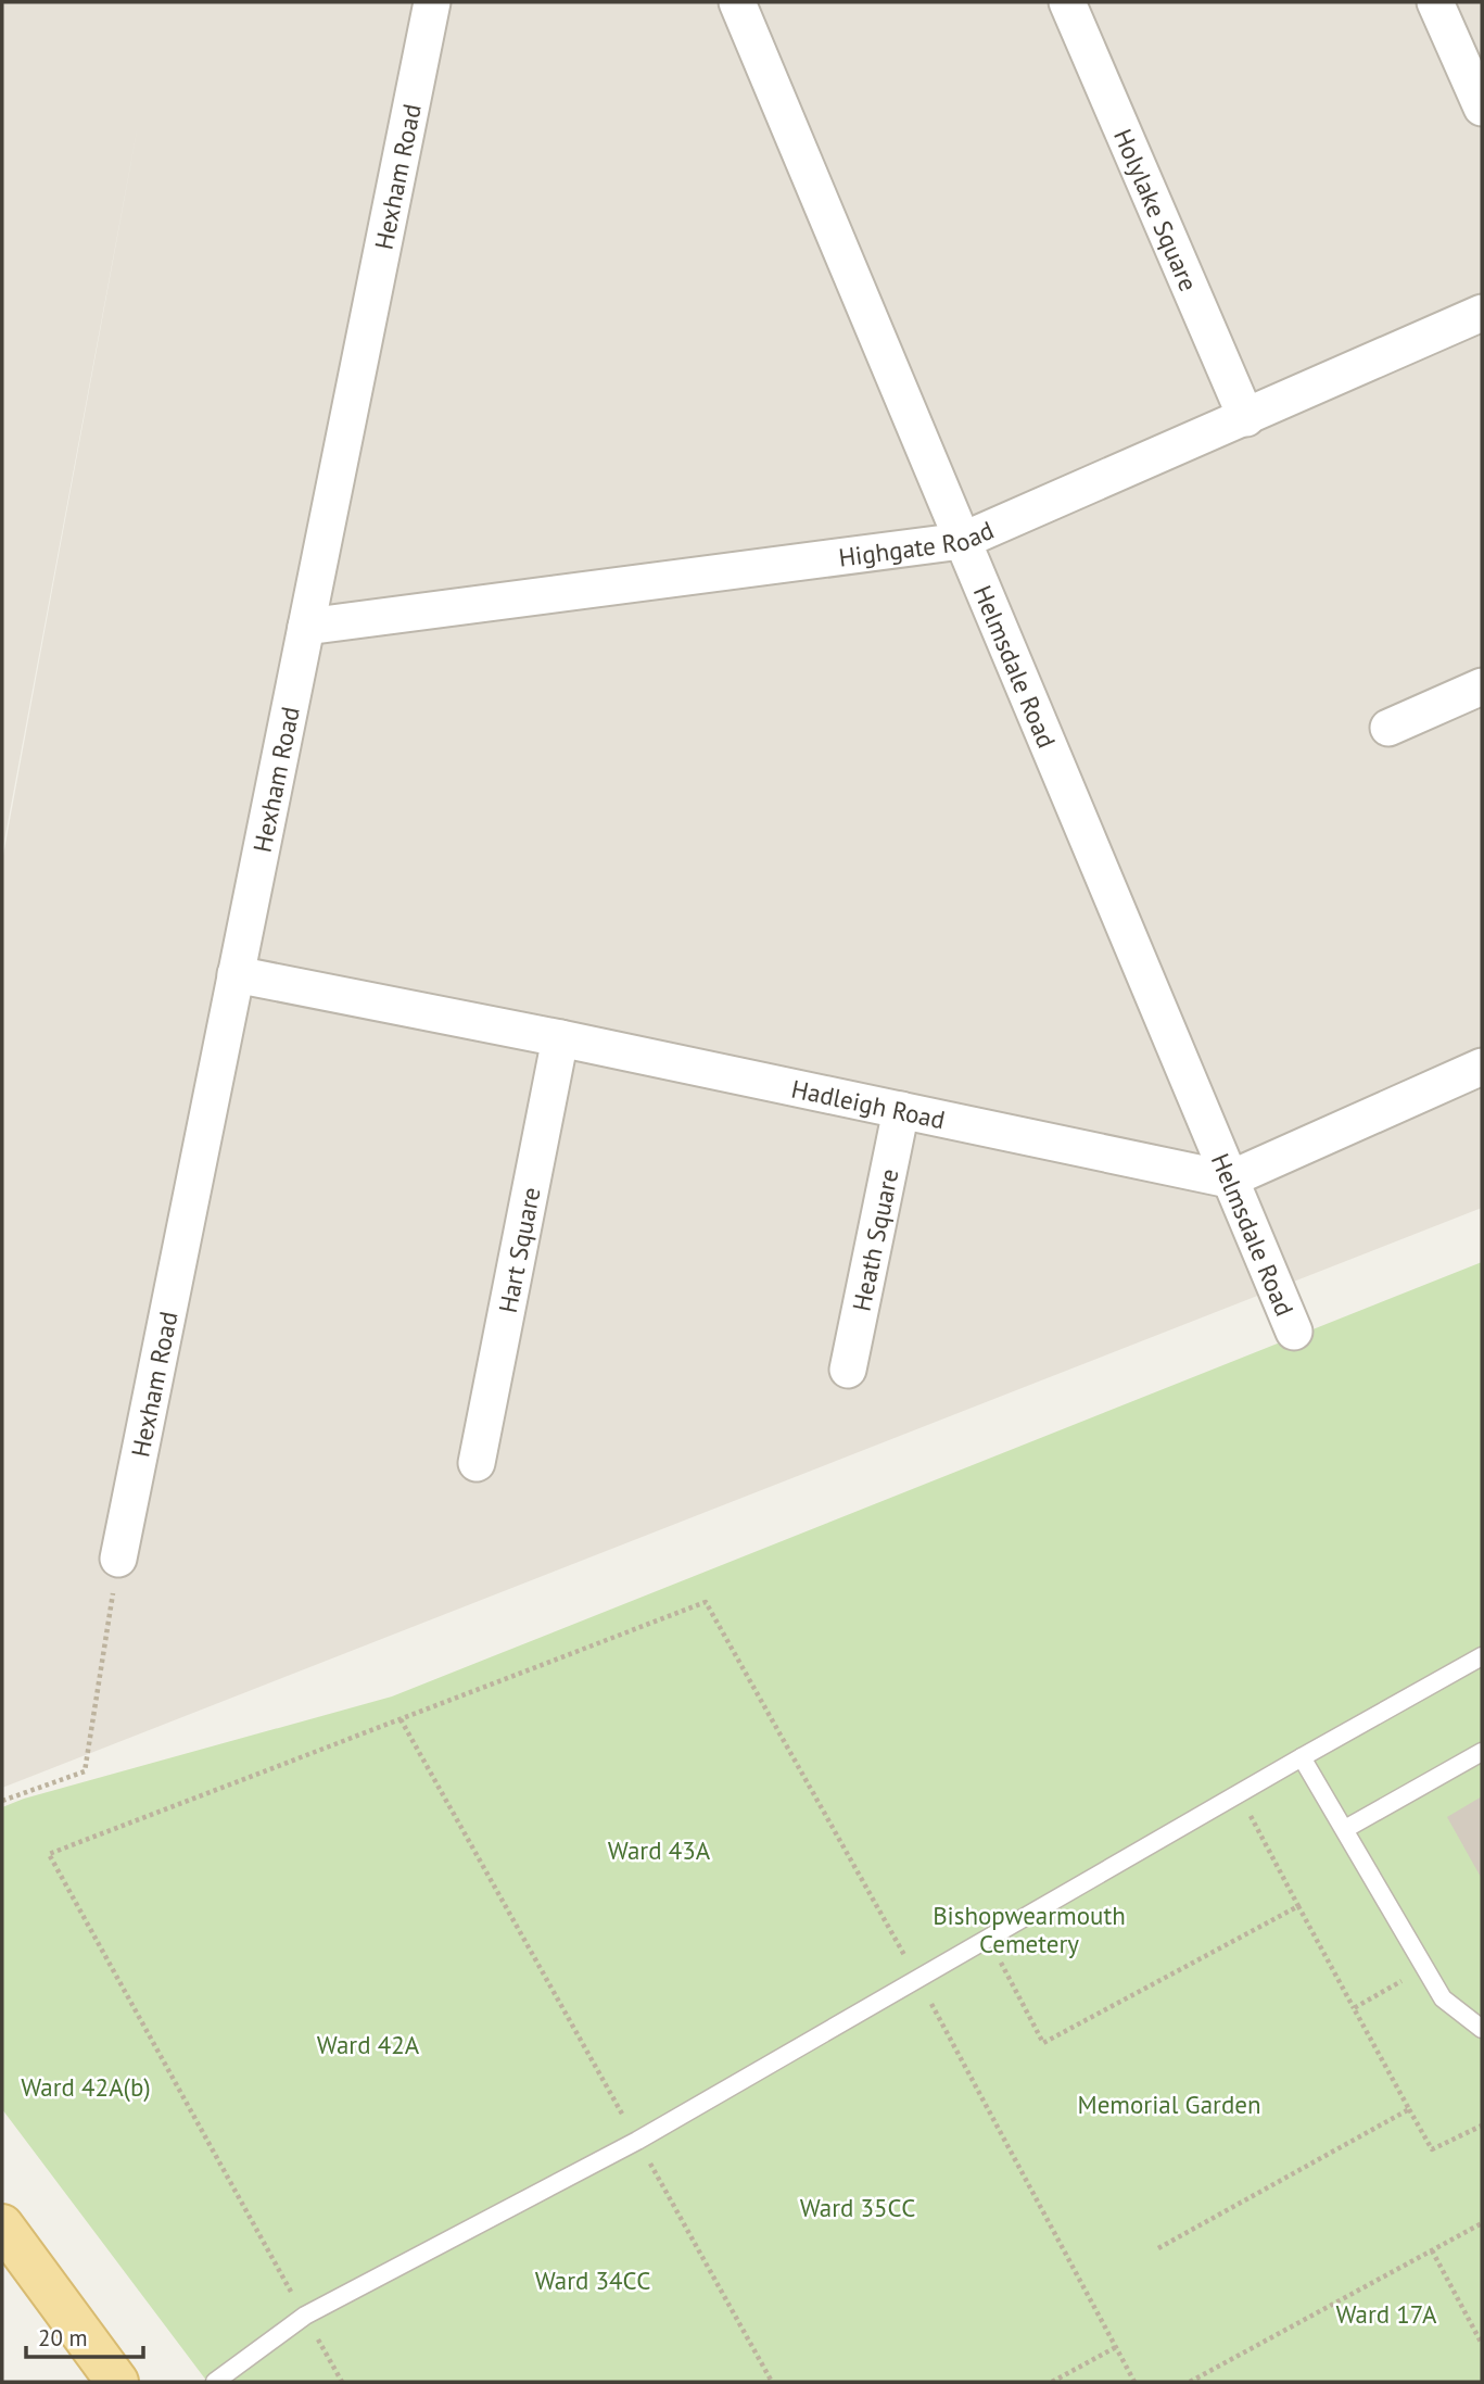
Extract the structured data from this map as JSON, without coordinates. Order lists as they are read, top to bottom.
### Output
{
  "streets": {
    "street": [
      "Hexham Road",
      "Holylake Square",
      "Highgate Road",
      "Helmsdale Road",
      "Hadleigh Road",
      "Heath Square",
      "Hart Square"
    ]
  },
  "crossings": [
    ["Hexham Road", "Highgate Road"],
    ["Hexham Road", "Hadleigh Road"],
    ["Holylake Square", "Highgate Road"],
    ["Highgate Road", "Helmsdale Road"],
    ["Helmsdale Road", "Hadleigh Road"],
    ["Hadleigh Road", "Heath Square"],
    ["Hadleigh Road", "Hart Square"]
  ],
  "parks": [
    "Ward 43A",
    "Bishopwearmouth Cemetery",
    "Ward 42A",
    "Ward 42A(b)",
    "Memorial Garden",
    "Ward 35CC",
    "Ward 34CC",
    "Ward 17A"
  ],
  "scale_bar": "20 m"
}
